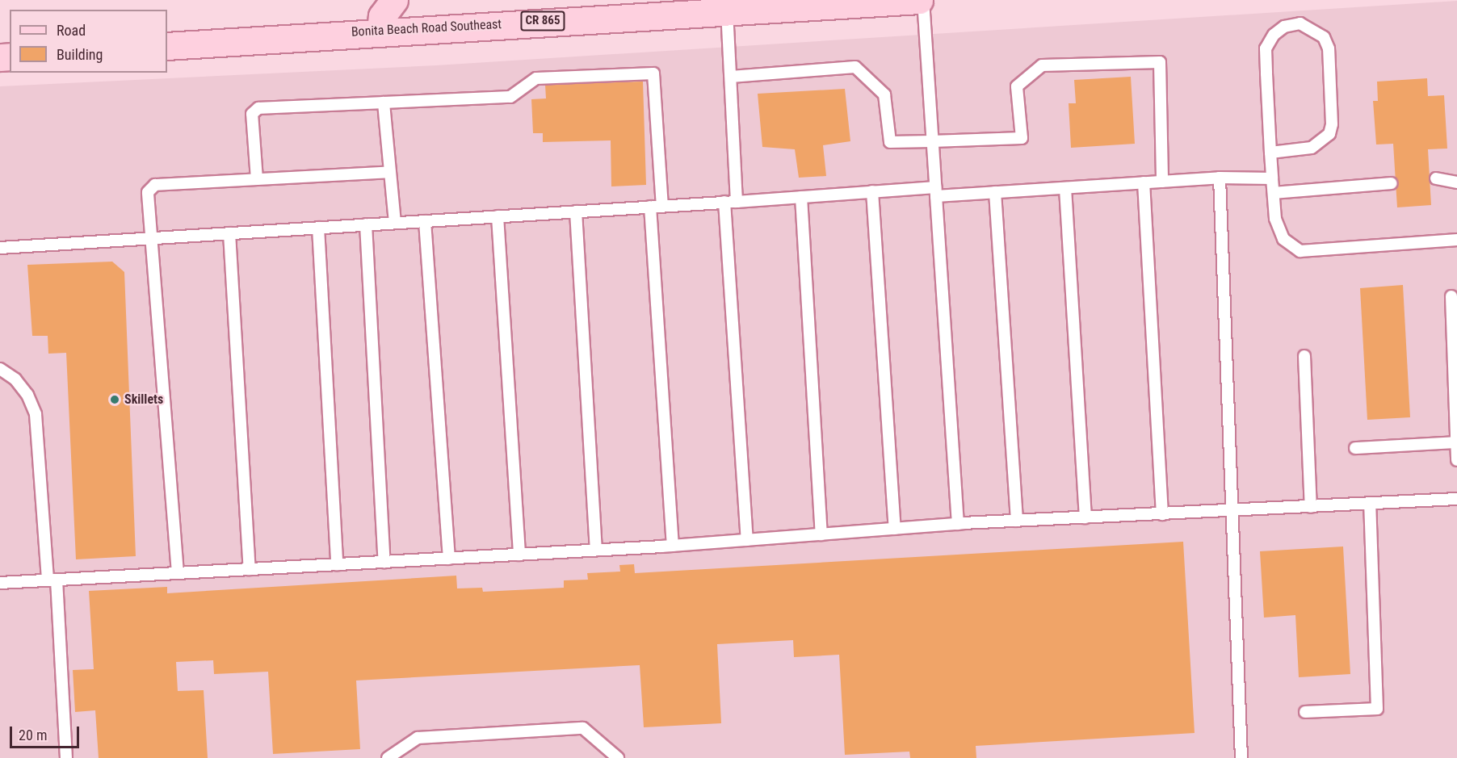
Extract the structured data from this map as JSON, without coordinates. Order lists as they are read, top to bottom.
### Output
{
  "streets": {
    "main road": ["CR 865", "Bonita Beach Road Southeast"]
  },
  "places": ["Skillets"],
  "legend": ["Road", "Building"],
  "scale_bar": "20 m"
}
